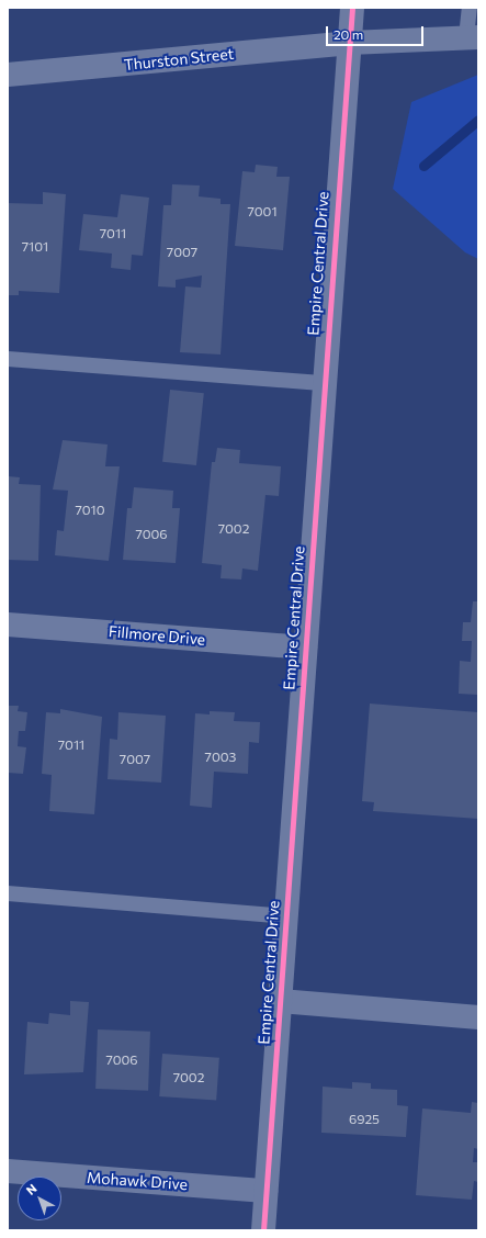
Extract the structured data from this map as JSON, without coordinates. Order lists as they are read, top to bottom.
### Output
{
  "streets": {
    "street": [
      "Thurston Street",
      "Empire Central Drive",
      "Fillmore Drive",
      "Mohawk Drive"
    ]
  },
  "crossings": [
    ["Thurston Street", "Empire Central Drive"],
    ["Empire Central Drive", "Fillmore Drive"],
    ["Empire Central Drive", "Mohawk Drive"]
  ],
  "house_numbers": [
    "7001",
    "7011",
    "7101",
    "7007",
    "7010",
    "7002",
    "7006",
    "7011",
    "7003",
    "7007",
    "7006",
    "7002",
    "6925"
  ],
  "scale_bar": "20 m",
  "north": "top left"
}
